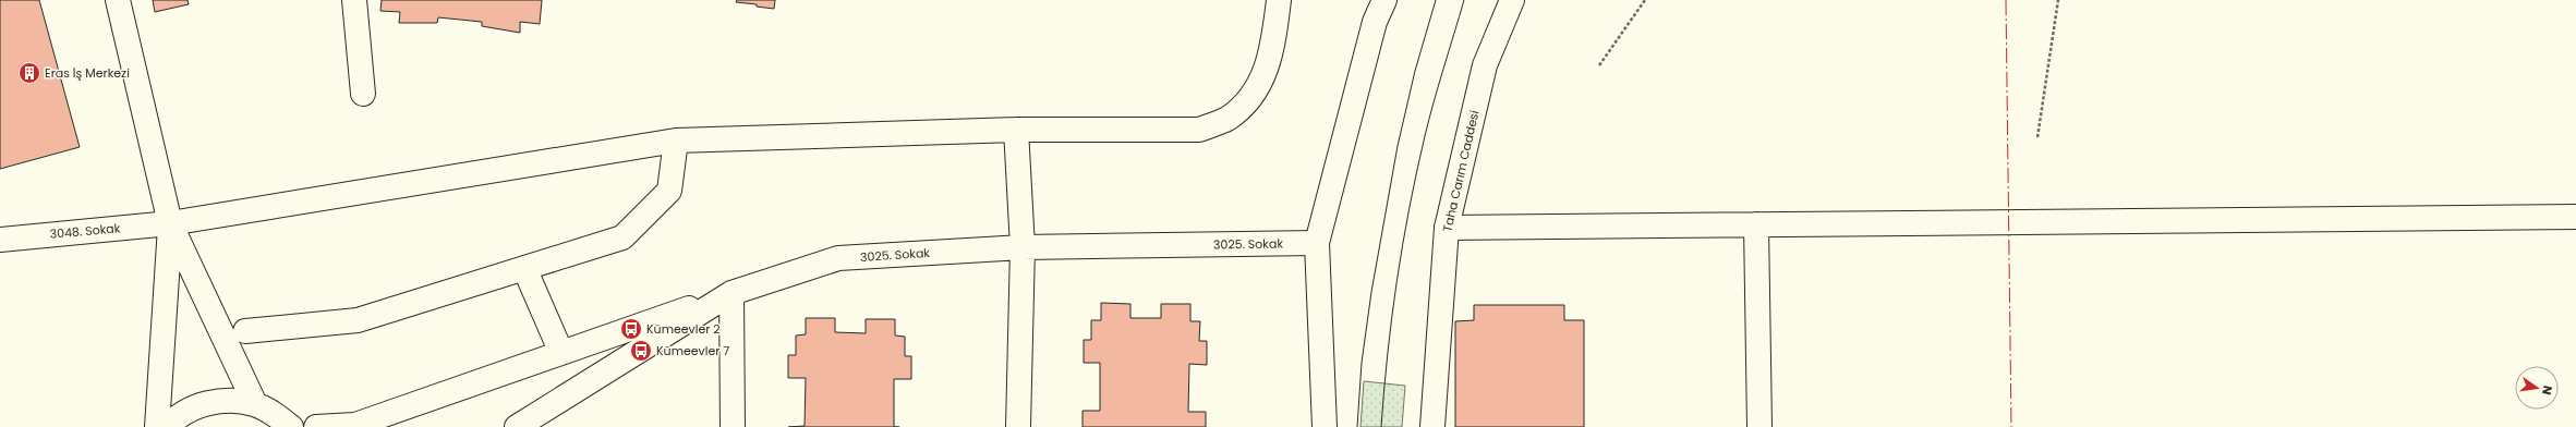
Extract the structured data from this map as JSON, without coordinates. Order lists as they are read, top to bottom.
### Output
{
  "streets": {
    "street": ["Taha Carım Caddesi", "3048. Sokak", "3025. Sokak"]
  },
  "places": {
    "building": ["Eras İş Merkezi"],
    "bus stop": ["Kümeevler 2", "Kümeevler 7"]
  },
  "north": "right"
}
